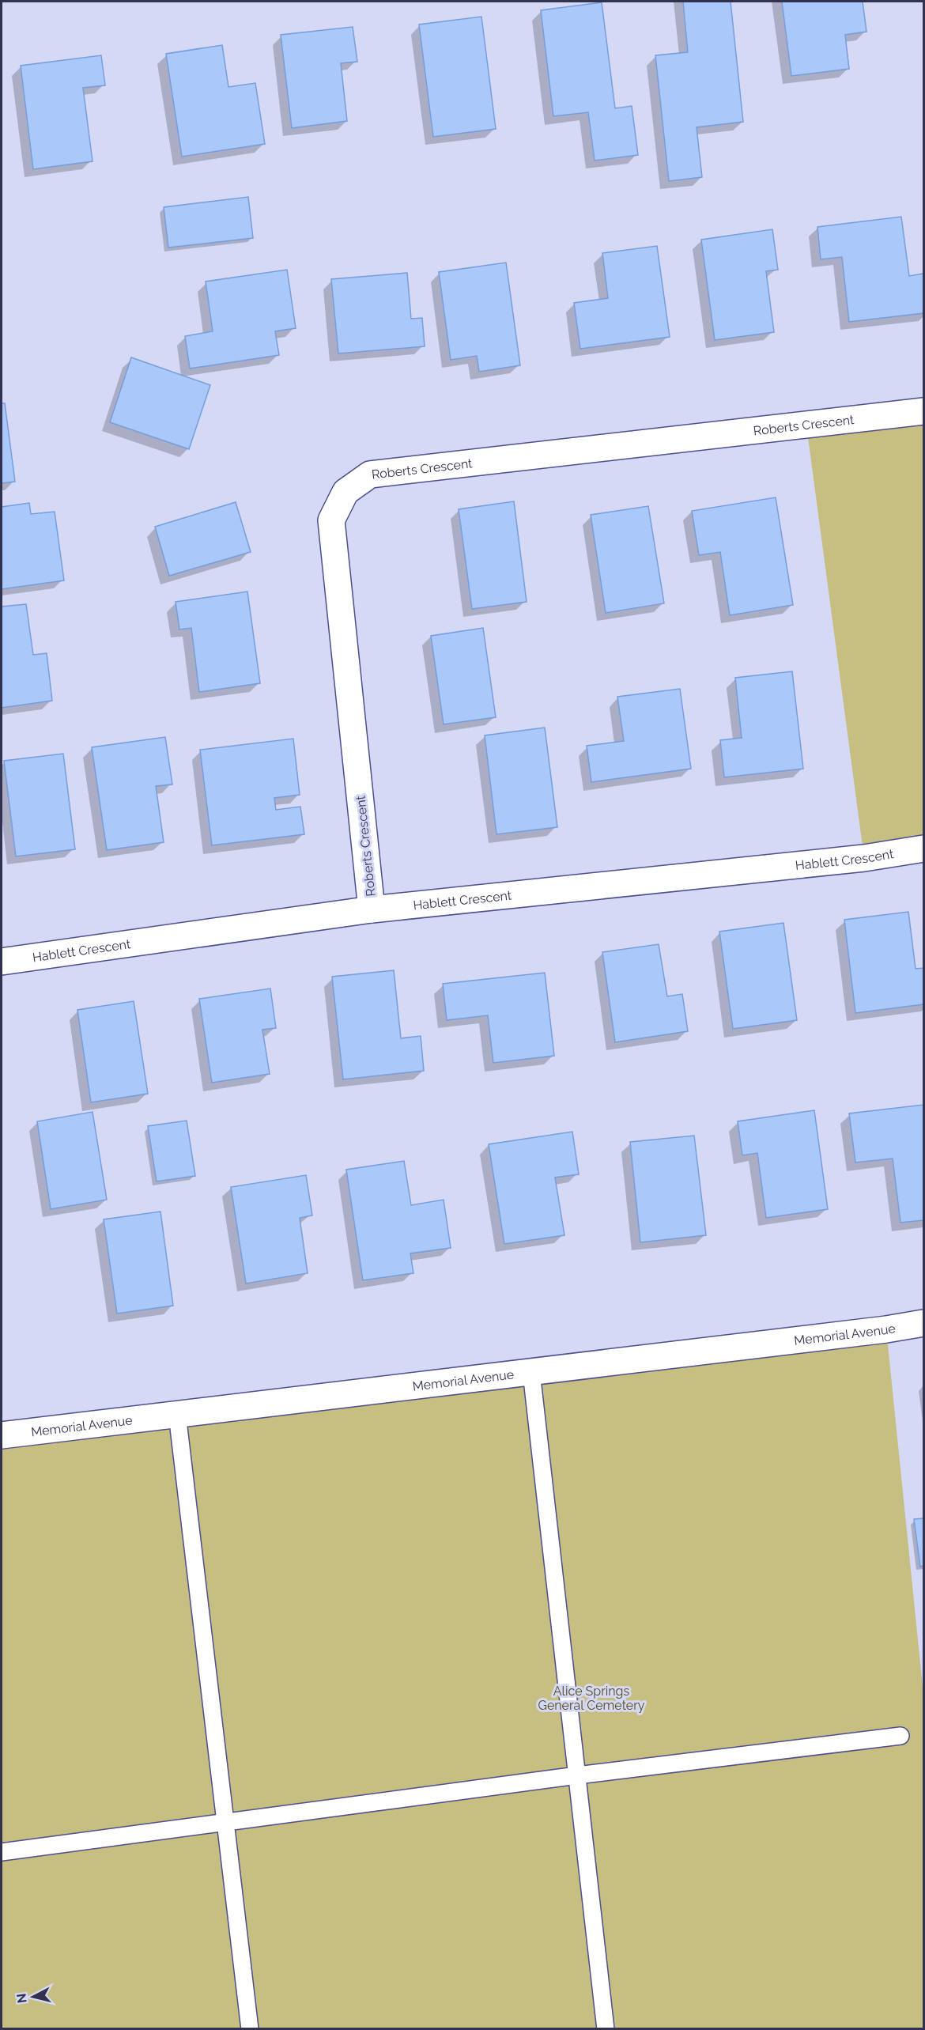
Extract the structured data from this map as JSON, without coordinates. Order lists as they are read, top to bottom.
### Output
{
  "streets": {
    "street": ["Roberts Crescent", "Hablett Crescent", "Memorial Avenue"]
  },
  "crossings": [
    ["Roberts Crescent", "Hablett Crescent"]
  ],
  "parks": ["Alice Springs General Cemetery"],
  "north": "left"
}
